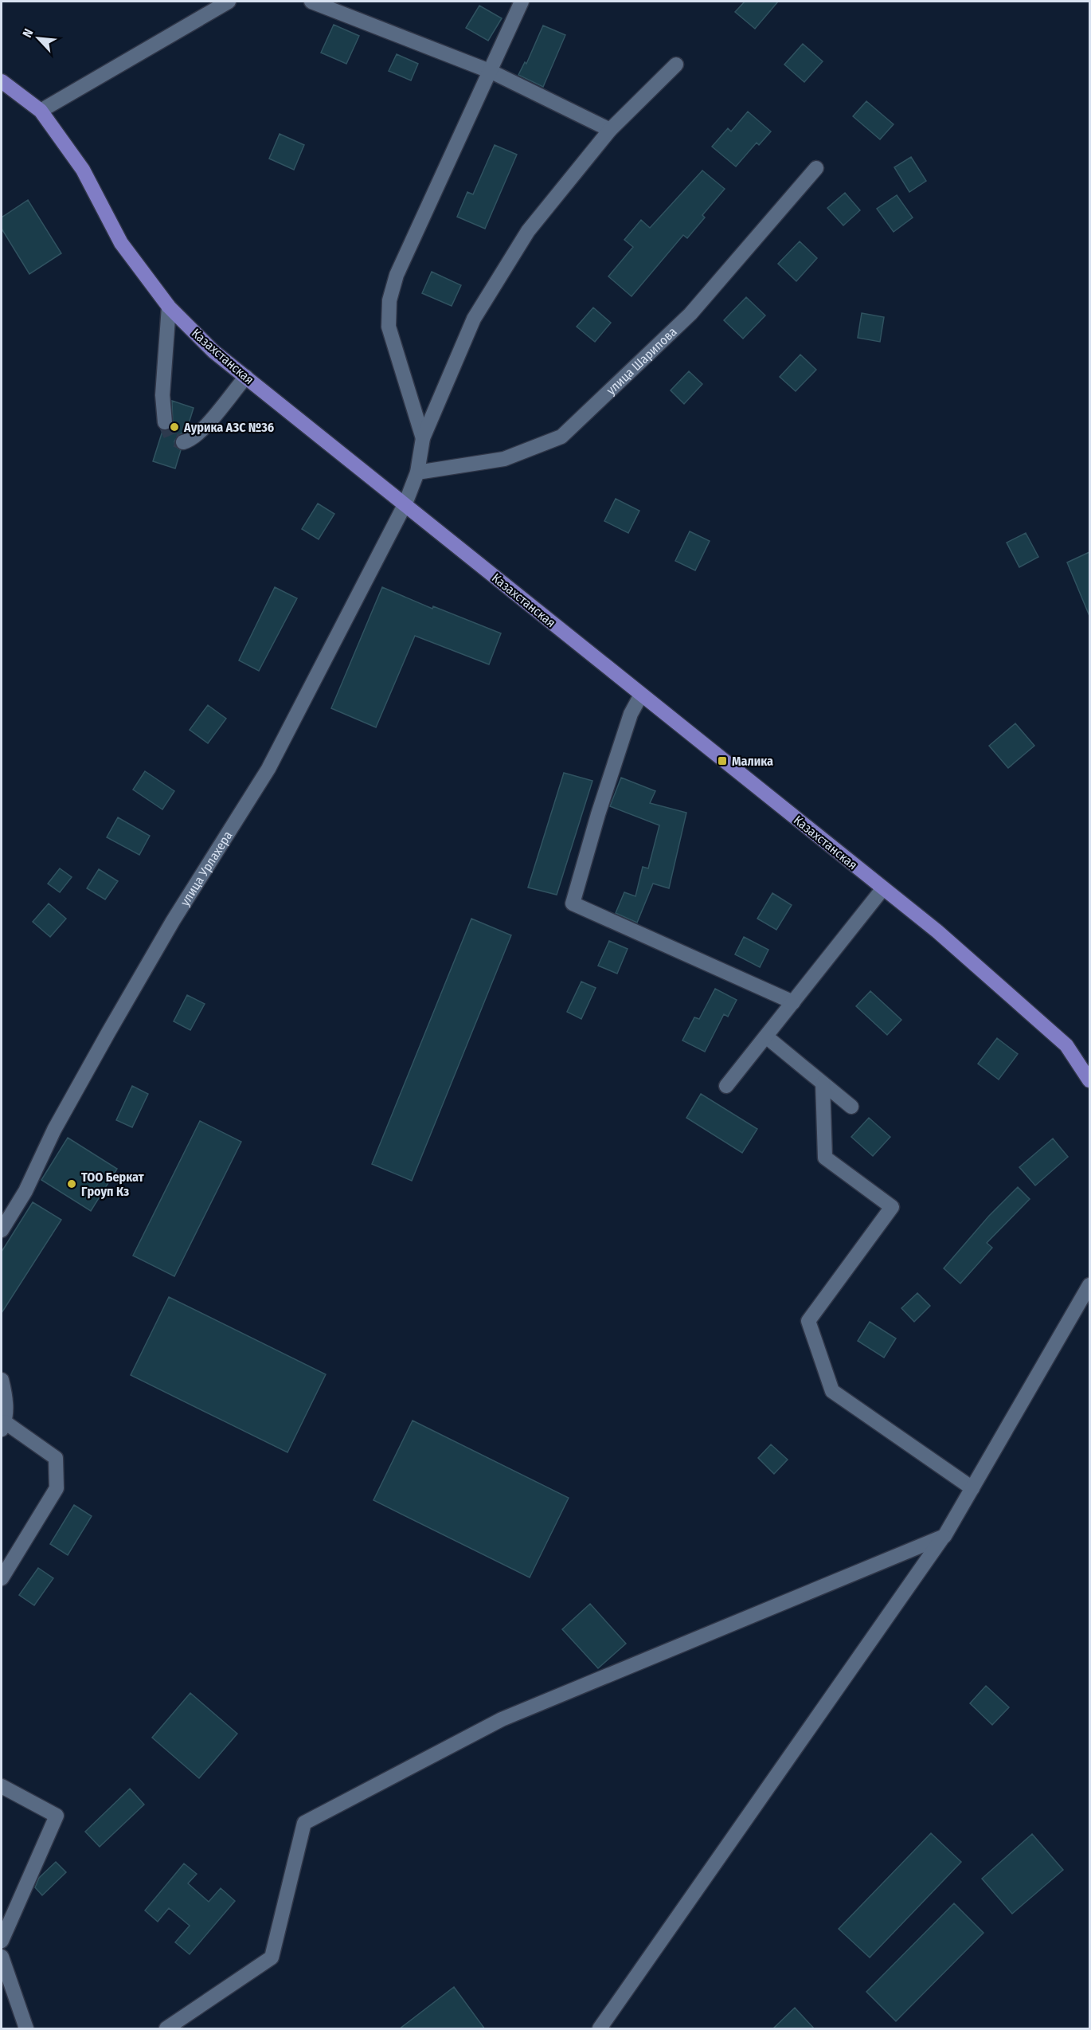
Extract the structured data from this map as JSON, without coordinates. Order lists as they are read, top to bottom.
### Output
{
  "streets": {
    "main road": ["Казахстанская"],
    "street": ["улица Шарипова", "улица Урлахера"]
  },
  "crossings": [
    ["Казахстанская", "улица Урлахера"]
  ],
  "places": {
    "other": ["Аурика АЗС №36", "ТОО Беркат Гроуп Кз"],
    "transit": ["Малика"]
  },
  "north": "top left"
}
